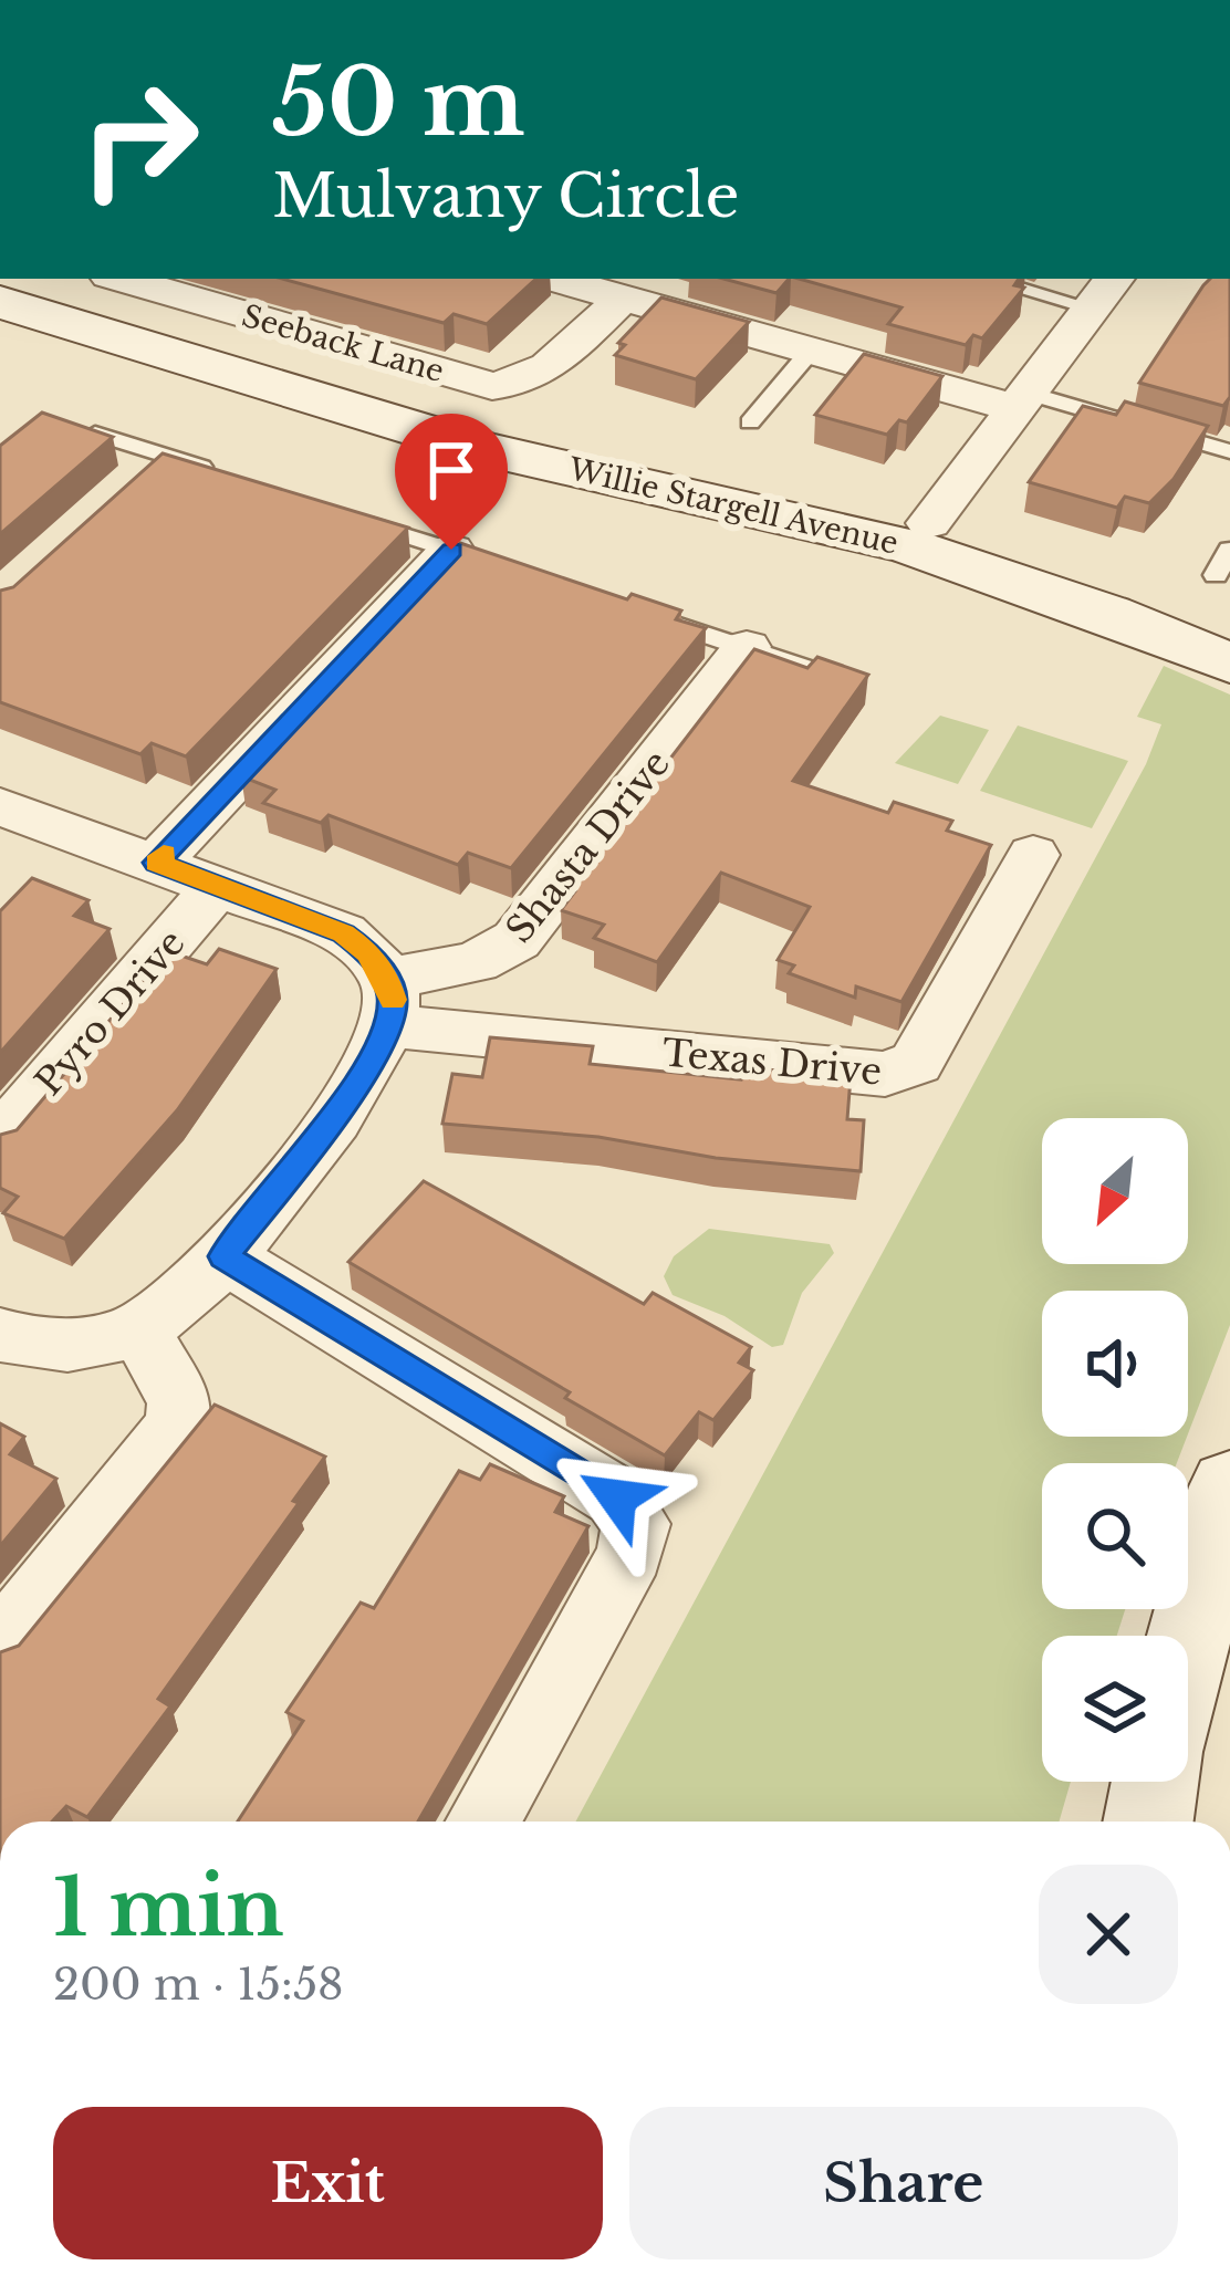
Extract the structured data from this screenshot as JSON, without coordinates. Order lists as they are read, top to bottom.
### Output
{
  "streets": {
    "street": [
      "Seeback Lane",
      "Willie Stargell Avenue",
      "Shasta Drive",
      "Pyro Drive",
      "Texas Drive"
    ]
  },
  "crossings": [
    ["Shasta Drive", "Texas Drive"]
  ],
  "north": "bottom left",
  "page": {
    "turn": ["50 m", "Mulvany Circle"],
    "heading": ["1 min", "200 m · 15:58"],
    "buttons": ["Exit", "Share"]
  }
}
